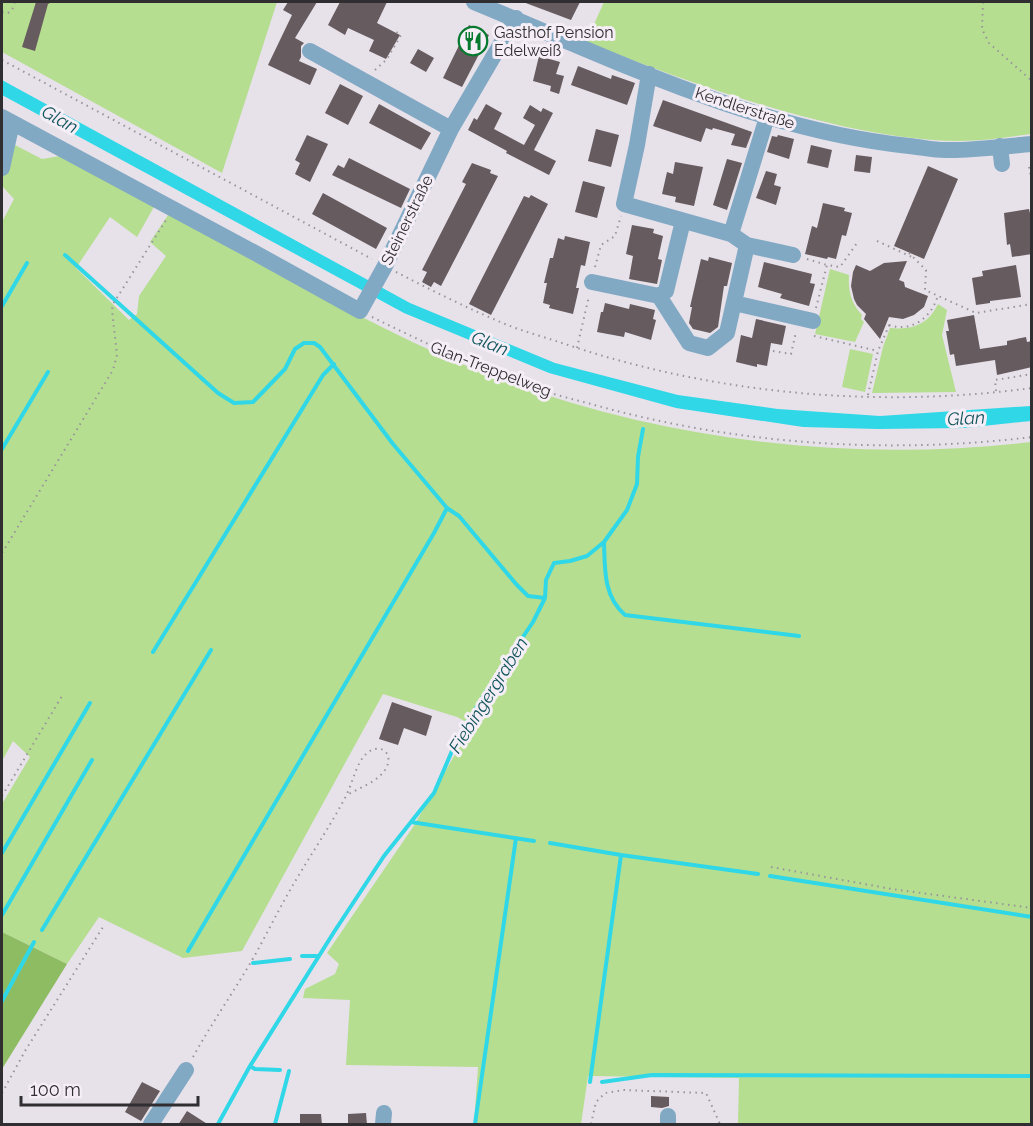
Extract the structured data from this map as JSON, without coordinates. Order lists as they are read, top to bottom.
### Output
{
  "streets": {
    "street": ["Kendlerstraße", "Steinerstraße"],
    "path": ["Glan-Treppelweg"]
  },
  "crossings": [
    ["Kendlerstraße", "Steinerstraße"],
    ["Steinerstraße", "Glan-Treppelweg"]
  ],
  "water": ["Glan", "Fiebingergraben"],
  "places": {
    "restaurant": ["Gasthof Pension Edelweiß"]
  },
  "scale_bar": "100 m"
}
